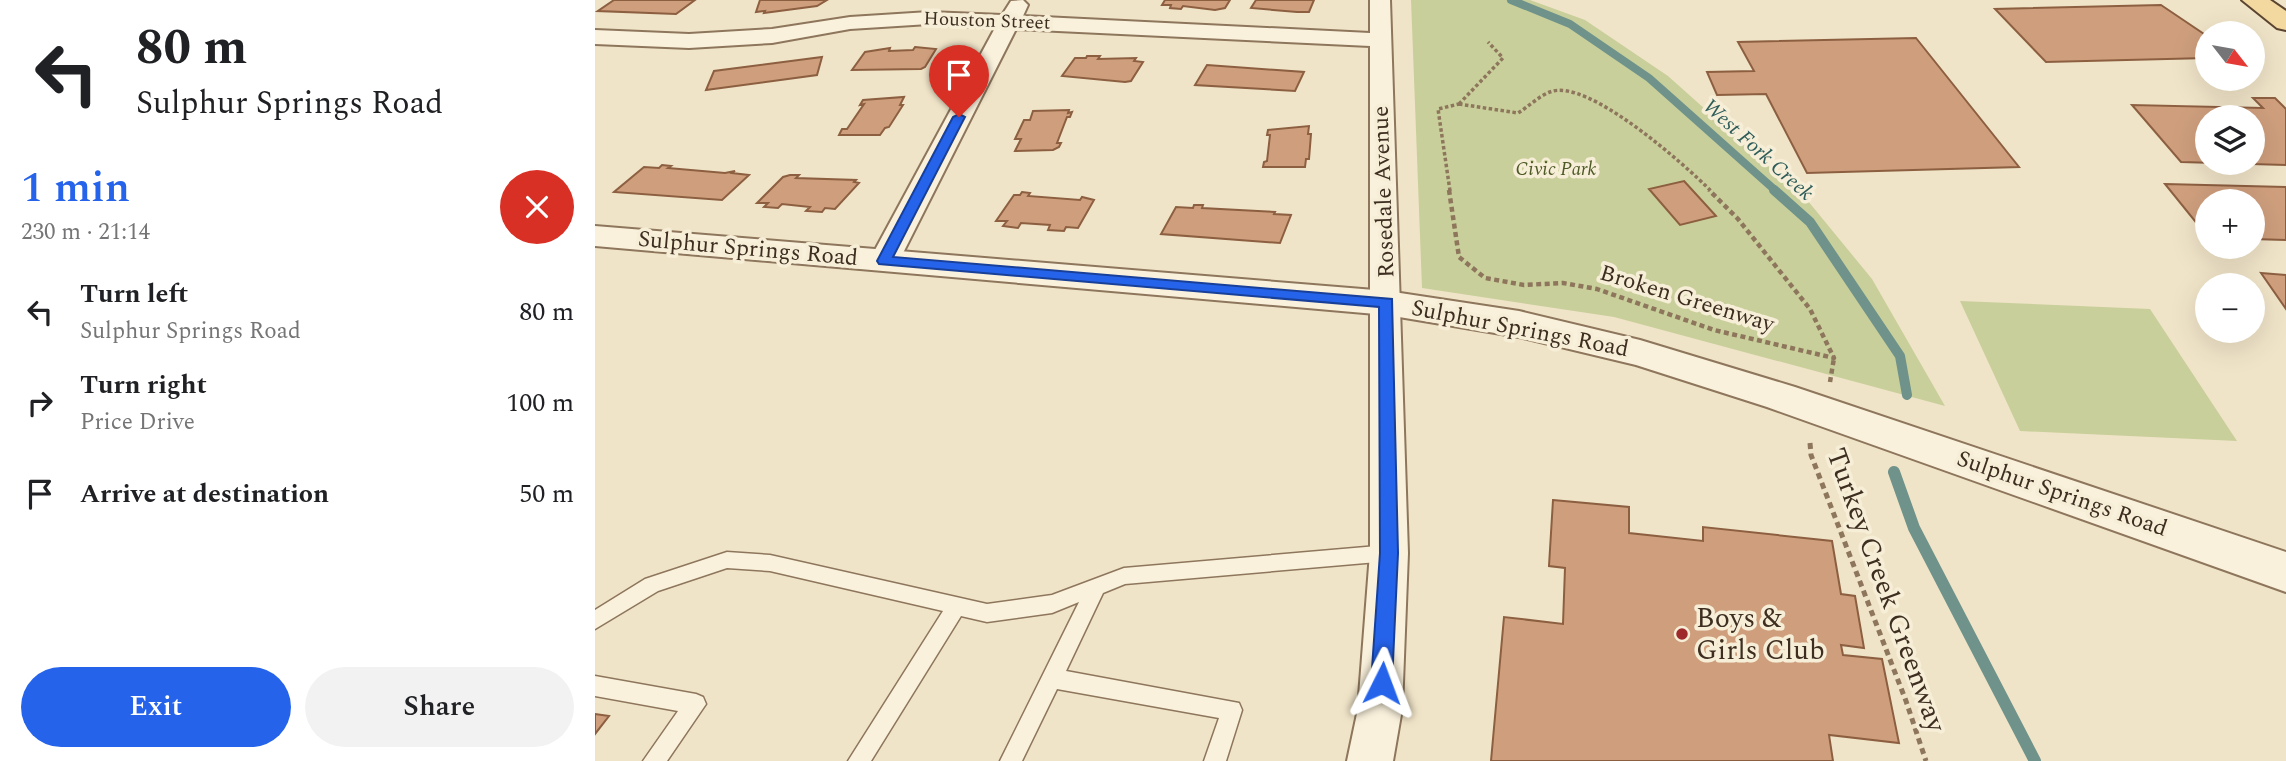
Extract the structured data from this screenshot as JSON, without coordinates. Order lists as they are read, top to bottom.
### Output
{
  "streets": {
    "street": ["Houston Street", "Rosedale Avenue", "Sulphur Springs Road"],
    "path": ["Broken Greenway", "Turkey Creek Greenway"]
  },
  "crossings": [
    ["Houston Street", "Rosedale Avenue"],
    ["Rosedale Avenue", "Sulphur Springs Road"]
  ],
  "water": ["West Fork Creek"],
  "parks": ["Civic Park"],
  "places": ["Boys & Girls Club"],
  "north": "bottom right",
  "page": {
    "turn": ["80 m", "Sulphur Springs Road"],
    "map_buttons": ["+", "−"],
    "heading": ["1 min", "230 m · 21:14"],
    "list": [
      {
        "name": "Turn left",
        "note": "Sulphur Springs Road",
        "value": "80 m"
      },
      {
        "name": "Turn right",
        "note": "Price Drive",
        "value": "100 m"
      },
      {
        "name": "Arrive at destination",
        "value": "50 m"
      }
    ],
    "buttons": ["Exit", "Share"]
  }
}
